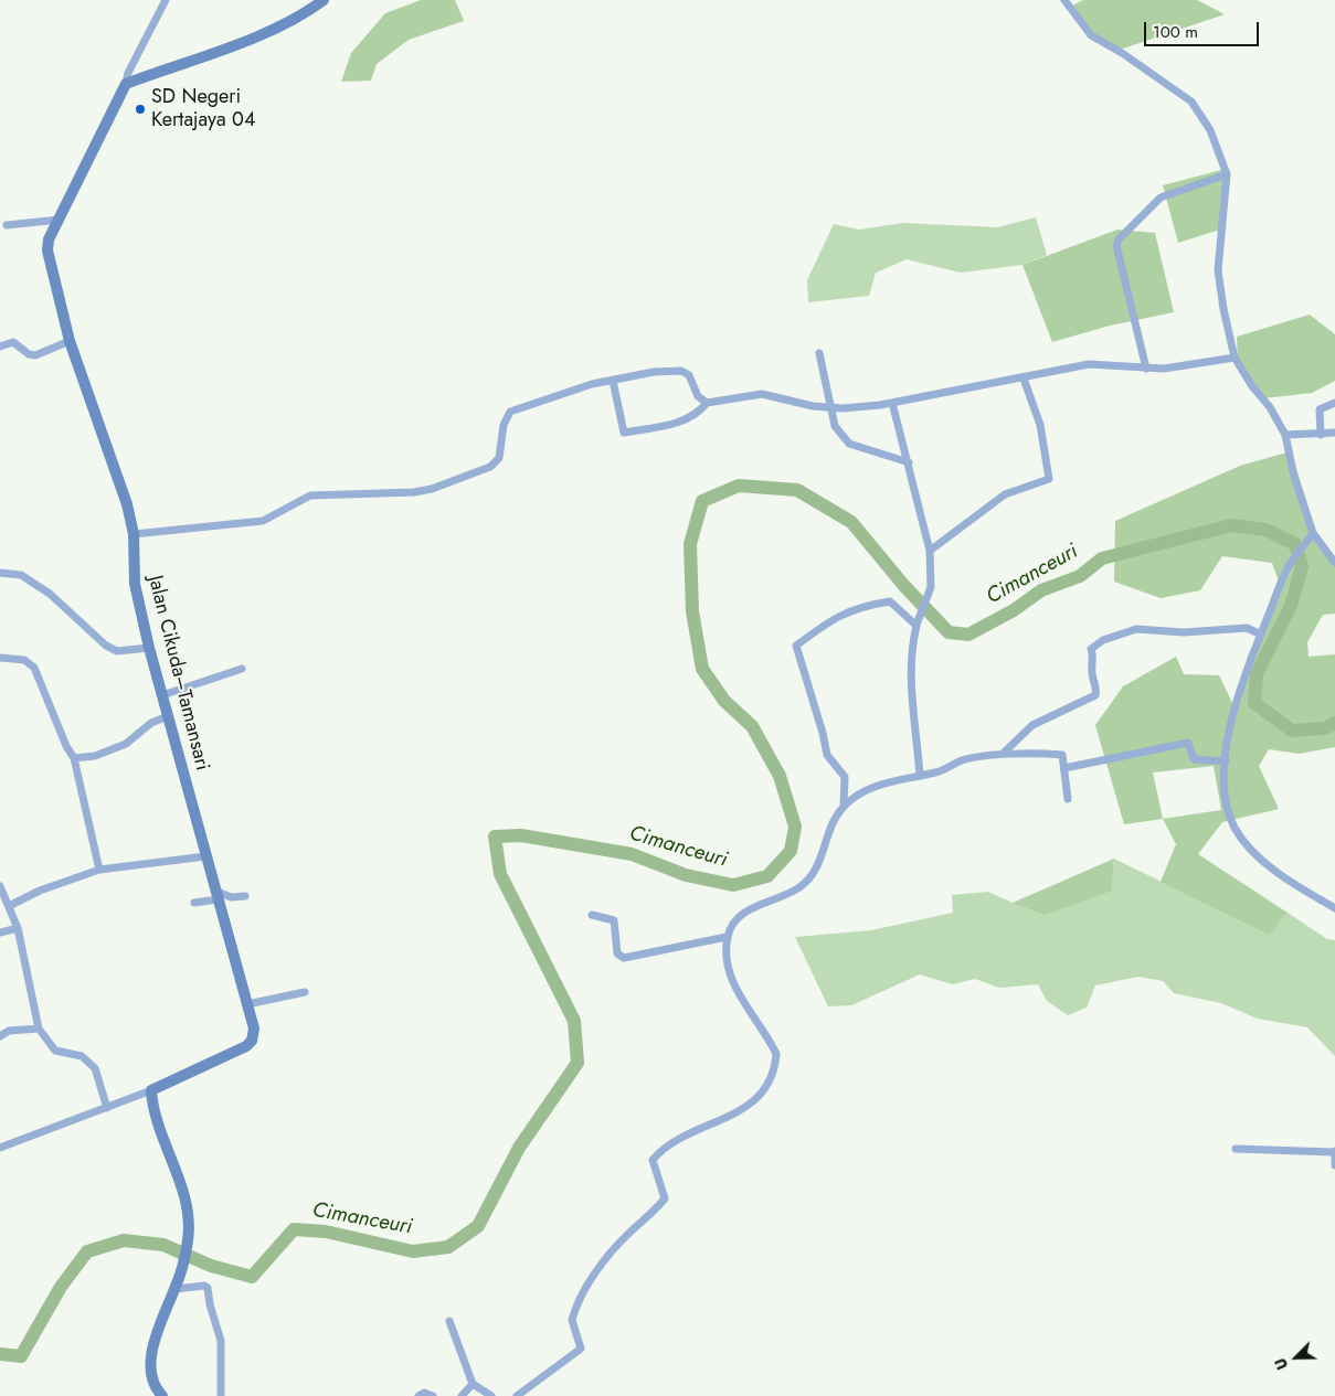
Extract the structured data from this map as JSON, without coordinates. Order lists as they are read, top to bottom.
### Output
{
  "streets": {
    "street": ["Jalan Cikuda–Tamansari"]
  },
  "water": ["Cimanceuri"],
  "places": ["SD Negeri Kertajaya 04"],
  "scale_bar": "100 m",
  "north": "bottom left"
}
